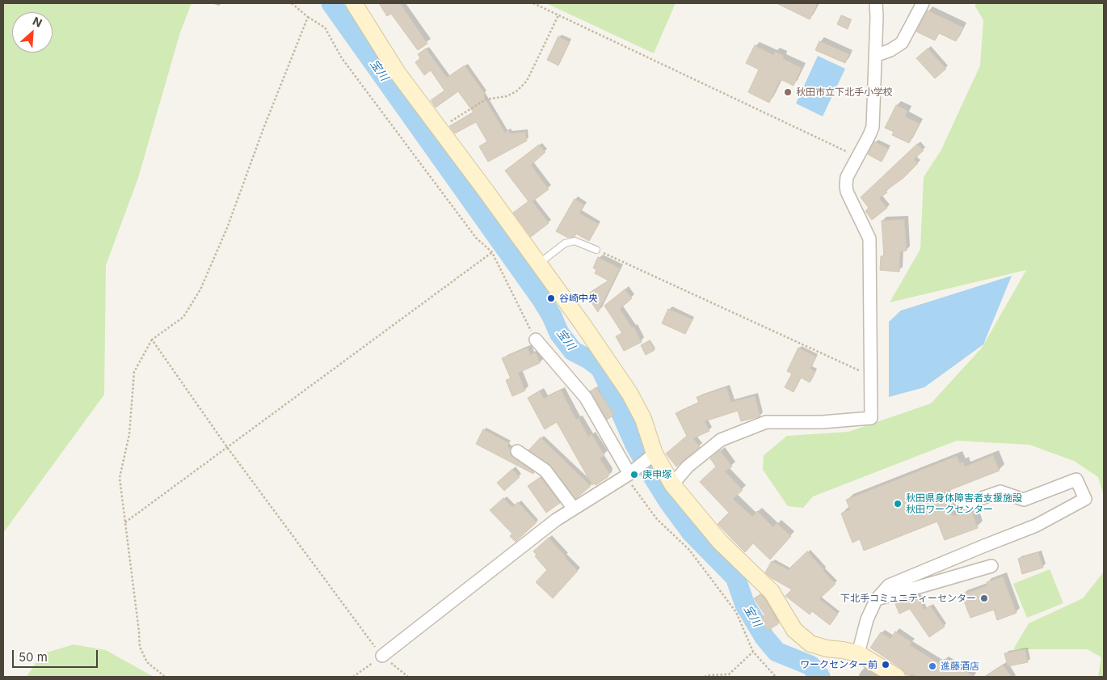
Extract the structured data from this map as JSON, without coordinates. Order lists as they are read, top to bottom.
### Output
{
  "water": ["宝川"],
  "places": [
    "秋田市立下北手小学校",
    "谷崎中央",
    "庚申塚",
    "秋田県身体障害者支援施設 秋田ワークセンター",
    "下北手コミュニティーセンター",
    "ワークセンター前",
    "進藤酒店"
  ],
  "scale_bar": "50 m",
  "north": "top right"
}
